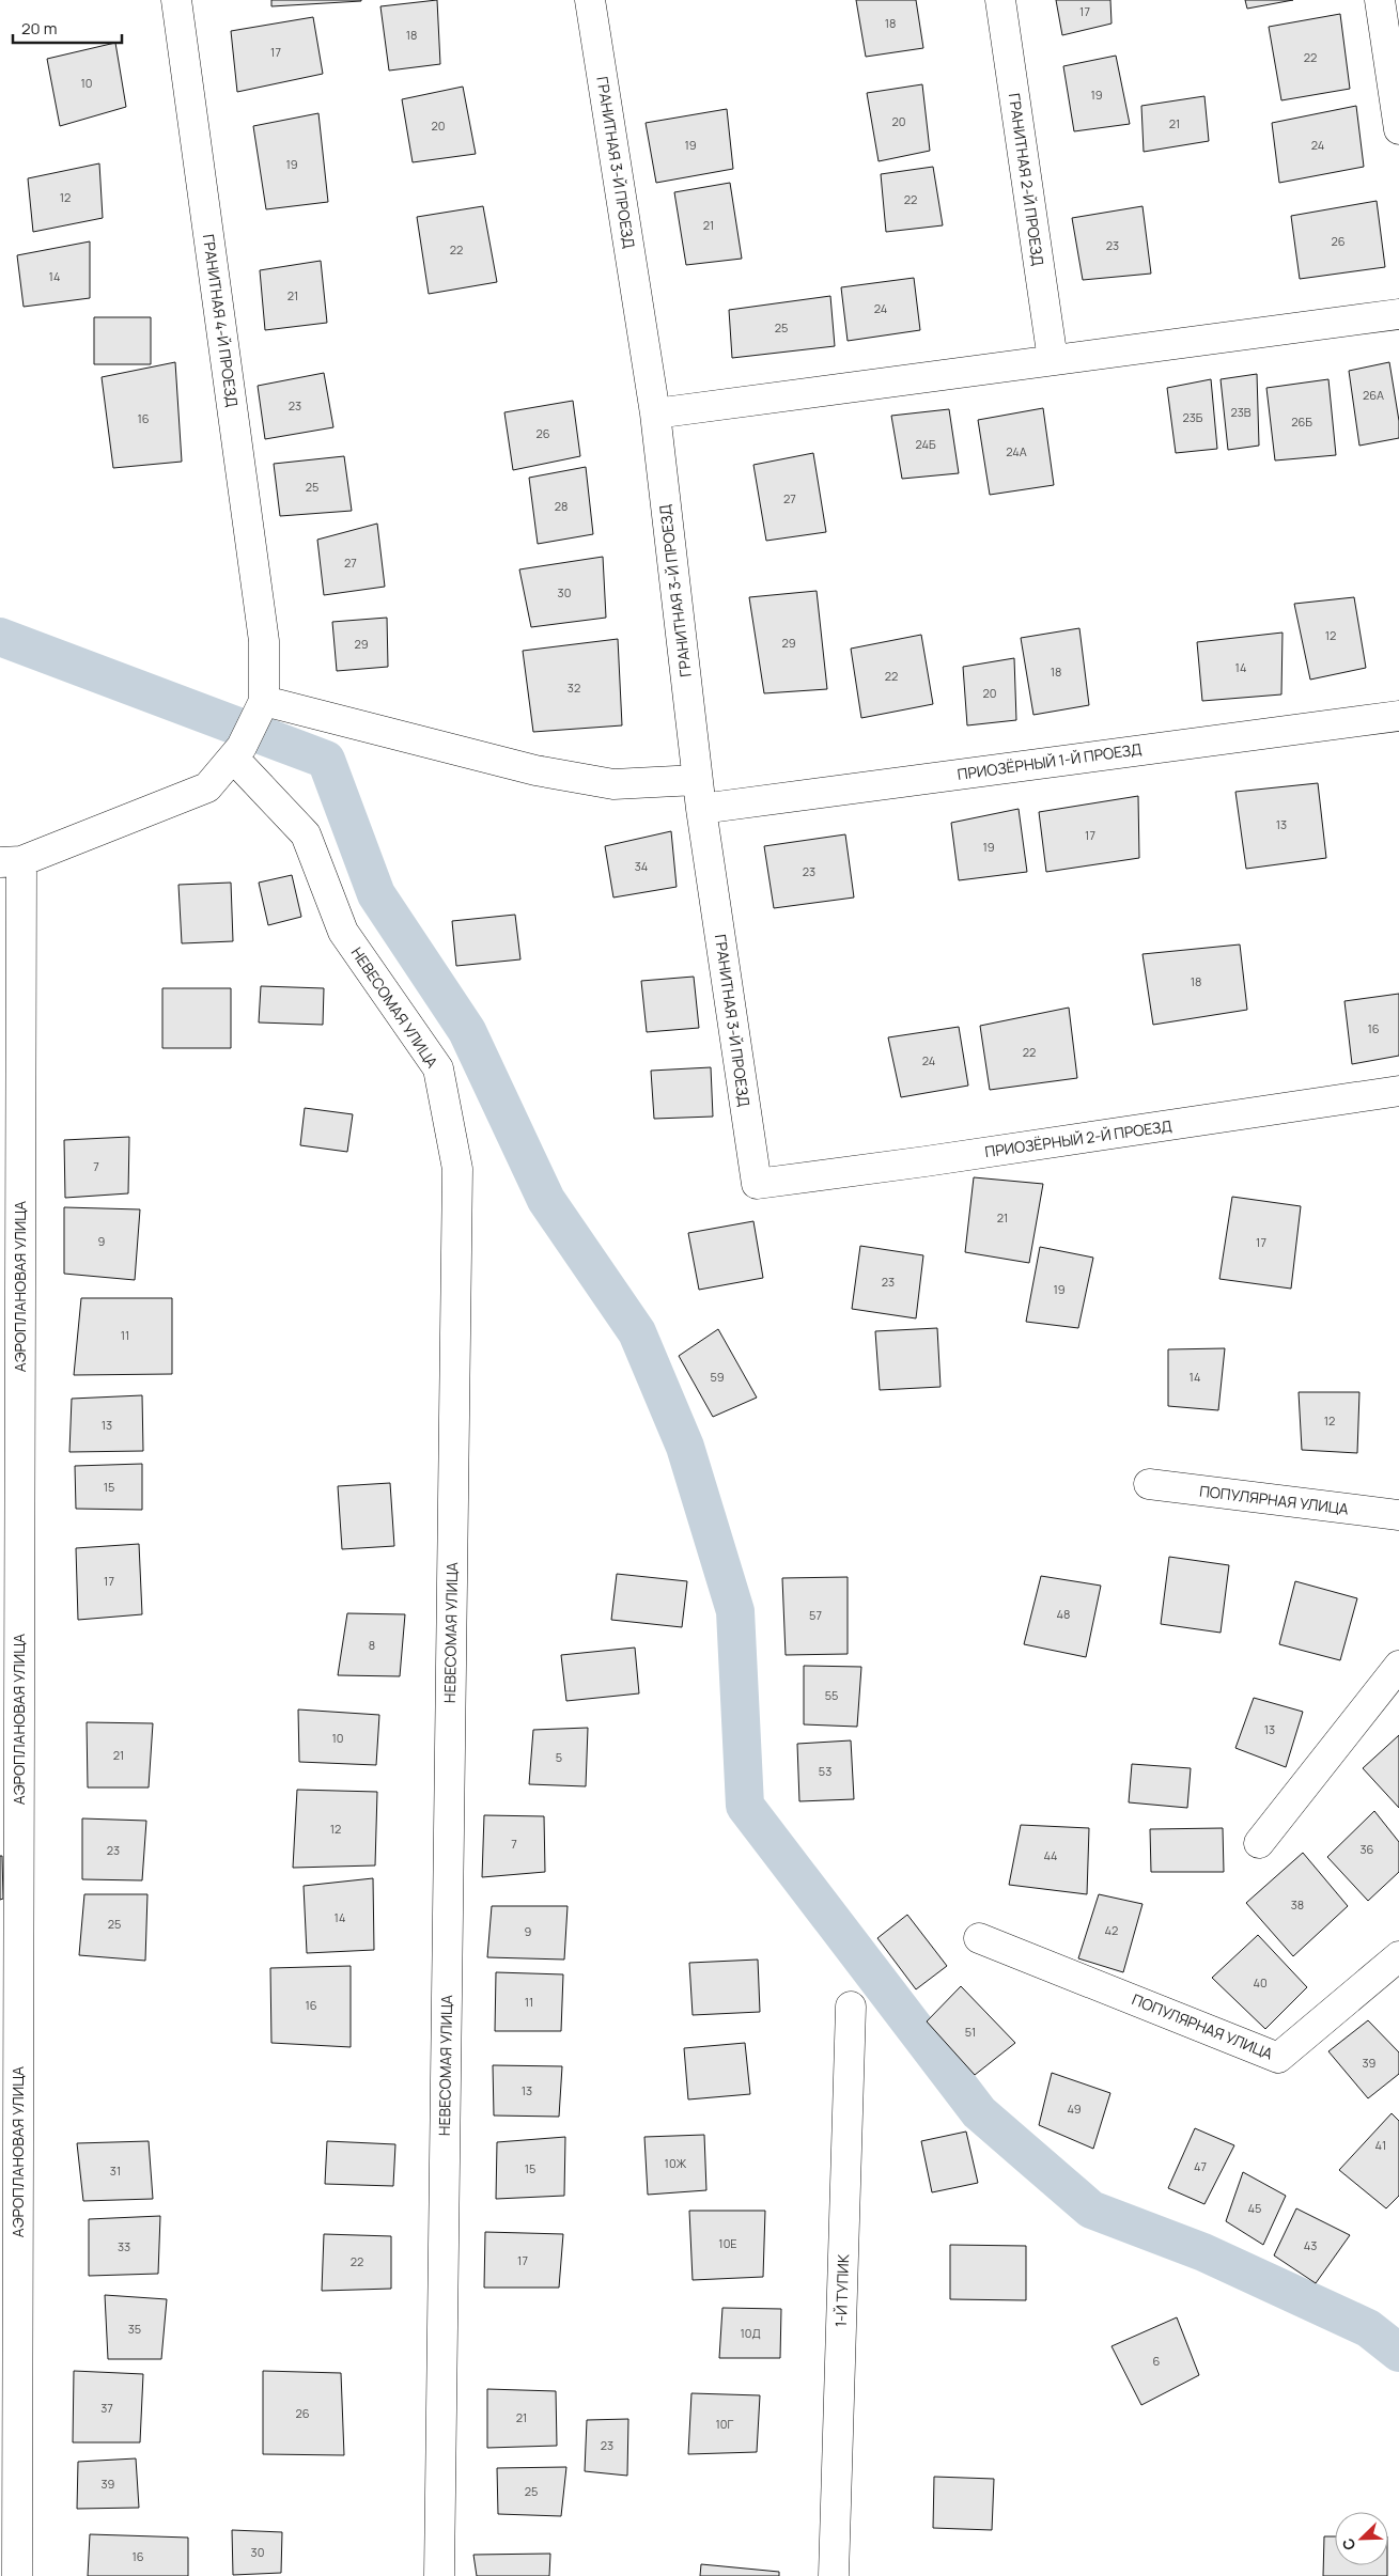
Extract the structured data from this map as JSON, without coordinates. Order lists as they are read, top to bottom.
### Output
{
  "streets": {
    "street": [
      "ГРАНИТНАЯ 3-Й ПРОЕЗД",
      "ГРАНИТНАЯ 2-Й ПРОЕЗД",
      "ГРАНИТНАЯ 4-Й ПРОЕЗД",
      "ПРИОЗЁРНЫЙ 1-Й ПРОЕЗД",
      "НЕВЕСОМАЯ УЛИЦА",
      "ПРИОЗЁРНЫЙ 2-Й ПРОЕЗД",
      "АЭРОПЛАНОВАЯ УЛИЦА",
      "ПОПУЛЯРНАЯ УЛИЦА",
      "1-Й ТУПИК"
    ]
  },
  "crossings": [
    ["ГРАНИТНАЯ 3-Й ПРОЕЗД", "ПРИОЗЁРНЫЙ 1-Й ПРОЕЗД"],
    ["ГРАНИТНАЯ 3-Й ПРОЕЗД", "ПРИОЗЁРНЫЙ 2-Й ПРОЕЗД"]
  ],
  "house_numbers": [
    "17",
    "18",
    "18",
    "17",
    "22",
    "10",
    "19",
    "20",
    "21",
    "20",
    "19",
    "24",
    "19",
    "12",
    "22",
    "21",
    "26",
    "23",
    "22",
    "14",
    "21",
    "24",
    "25",
    "26А",
    "23",
    "23В",
    "23Б",
    "16",
    "26Б",
    "26",
    "24Б",
    "24А",
    "25",
    "27",
    "28",
    "27",
    "30",
    "12",
    "29",
    "29",
    "14",
    "18",
    "22",
    "32",
    "20",
    "13",
    "17",
    "19",
    "34",
    "23",
    "18",
    "16",
    "22",
    "24",
    "7",
    "21",
    "9",
    "17",
    "23",
    "19",
    "11",
    "59",
    "14",
    "12",
    "13",
    "15",
    "17",
    "48",
    "57",
    "8",
    "55",
    "13",
    "10",
    "21",
    "5",
    "53",
    "12",
    "7",
    "36",
    "23",
    "44",
    "38",
    "14",
    "25",
    "42",
    "9",
    "40",
    "11",
    "16",
    "51",
    "39",
    "13",
    "49",
    "41",
    "10Ж",
    "47",
    "15",
    "31",
    "45",
    "10Е",
    "43",
    "33",
    "17",
    "22",
    "35",
    "10Д",
    "6",
    "37",
    "26",
    "21",
    "10Г",
    "23",
    "39",
    "25",
    "30",
    "16"
  ],
  "scale_bar": "20 m",
  "north": "bottom left"
}
